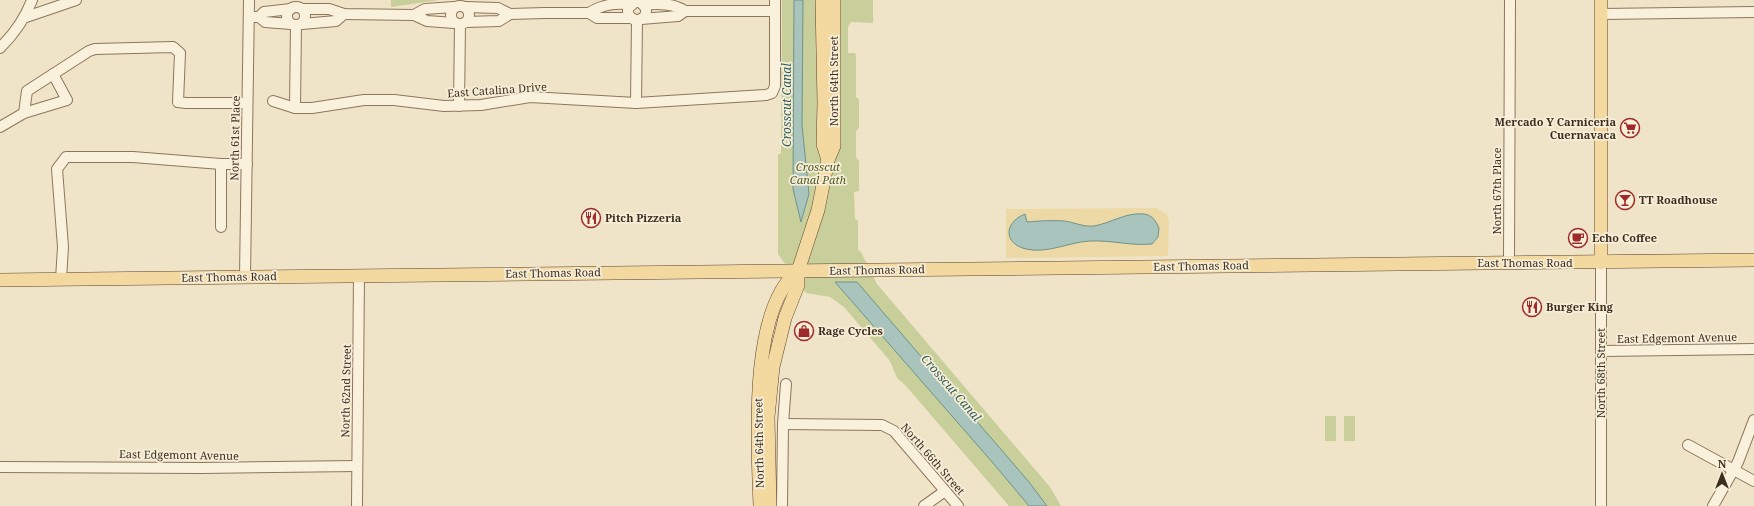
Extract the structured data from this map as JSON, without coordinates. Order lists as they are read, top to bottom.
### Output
{
  "streets": {
    "main road": ["North 64th Street", "East Thomas Road", "North 68th Street"],
    "street": [
      "East Catalina Drive",
      "North 61st Place",
      "North 67th Place",
      "East Edgemont Avenue",
      "North 62nd Street",
      "North 66th Street"
    ]
  },
  "crossings": [
    ["North 64th Street", "East Thomas Road"],
    ["North 64th Street", "North 66th Street"],
    ["North 61st Place", "East Thomas Road"],
    ["North 67th Place", "East Thomas Road"],
    ["East Thomas Road", "North 68th Street"],
    ["East Thomas Road", "North 62nd Street"],
    ["East Edgemont Avenue", "North 68th Street"],
    ["East Edgemont Avenue", "North 62nd Street"]
  ],
  "water": ["Crosscut Canal"],
  "parks": ["Crosscut Canal Path"],
  "places": {
    "supermarket": ["Mercado Y Carniceria Cuernavaca"],
    "bar": ["TT Roadhouse"],
    "restaurant": ["Pitch Pizzeria", "Burger King"],
    "cafe": ["Echo Coffee"],
    "shop": ["Rage Cycles"]
  },
  "north": "top"
}
